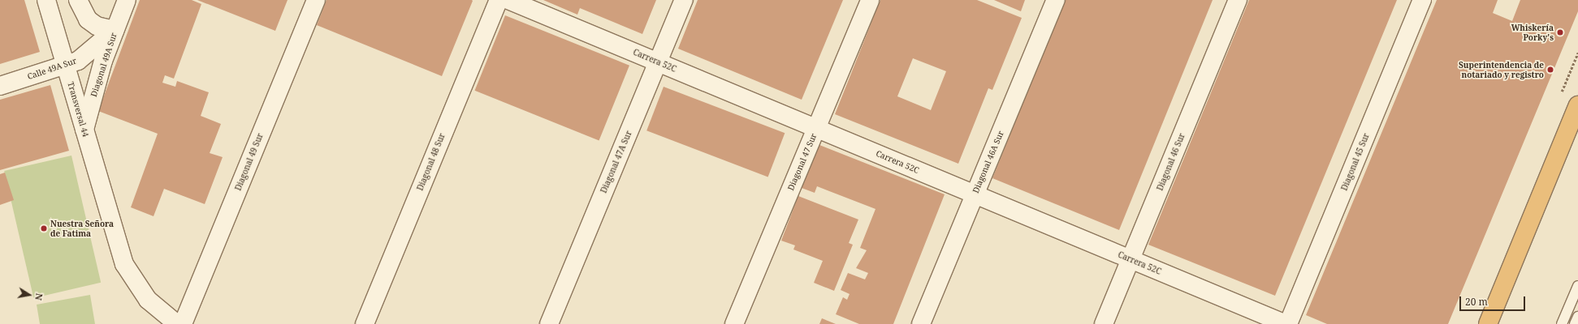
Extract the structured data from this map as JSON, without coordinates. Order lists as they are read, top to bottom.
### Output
{
  "streets": {
    "street": [
      "Carrera 52C",
      "Diagonal 49A Sur",
      "Calle 49A Sur",
      "Transversal 44",
      "Diagonal 49 Sur",
      "Diagonal 48 Sur",
      "Diagonal 47A Sur",
      "Diagonal 47 Sur",
      "Diagonal 46A Sur",
      "Diagonal 46 Sur",
      "Diagonal 45 Sur"
    ]
  },
  "crossings": [
    ["Carrera 52C", "Diagonal 47A Sur"],
    ["Carrera 52C", "Diagonal 47 Sur"],
    ["Carrera 52C", "Diagonal 46A Sur"],
    ["Carrera 52C", "Diagonal 46 Sur"],
    ["Carrera 52C", "Diagonal 45 Sur"],
    ["Diagonal 49A Sur", "Calle 49A Sur"],
    ["Diagonal 49A Sur", "Transversal 44"],
    ["Calle 49A Sur", "Transversal 44"]
  ],
  "places": ["Whiskería Porky's", "Superintendencia de notariado y registro", "Nuestra Señora de Fatima"],
  "scale_bar": "20 m",
  "north": "right"
}
